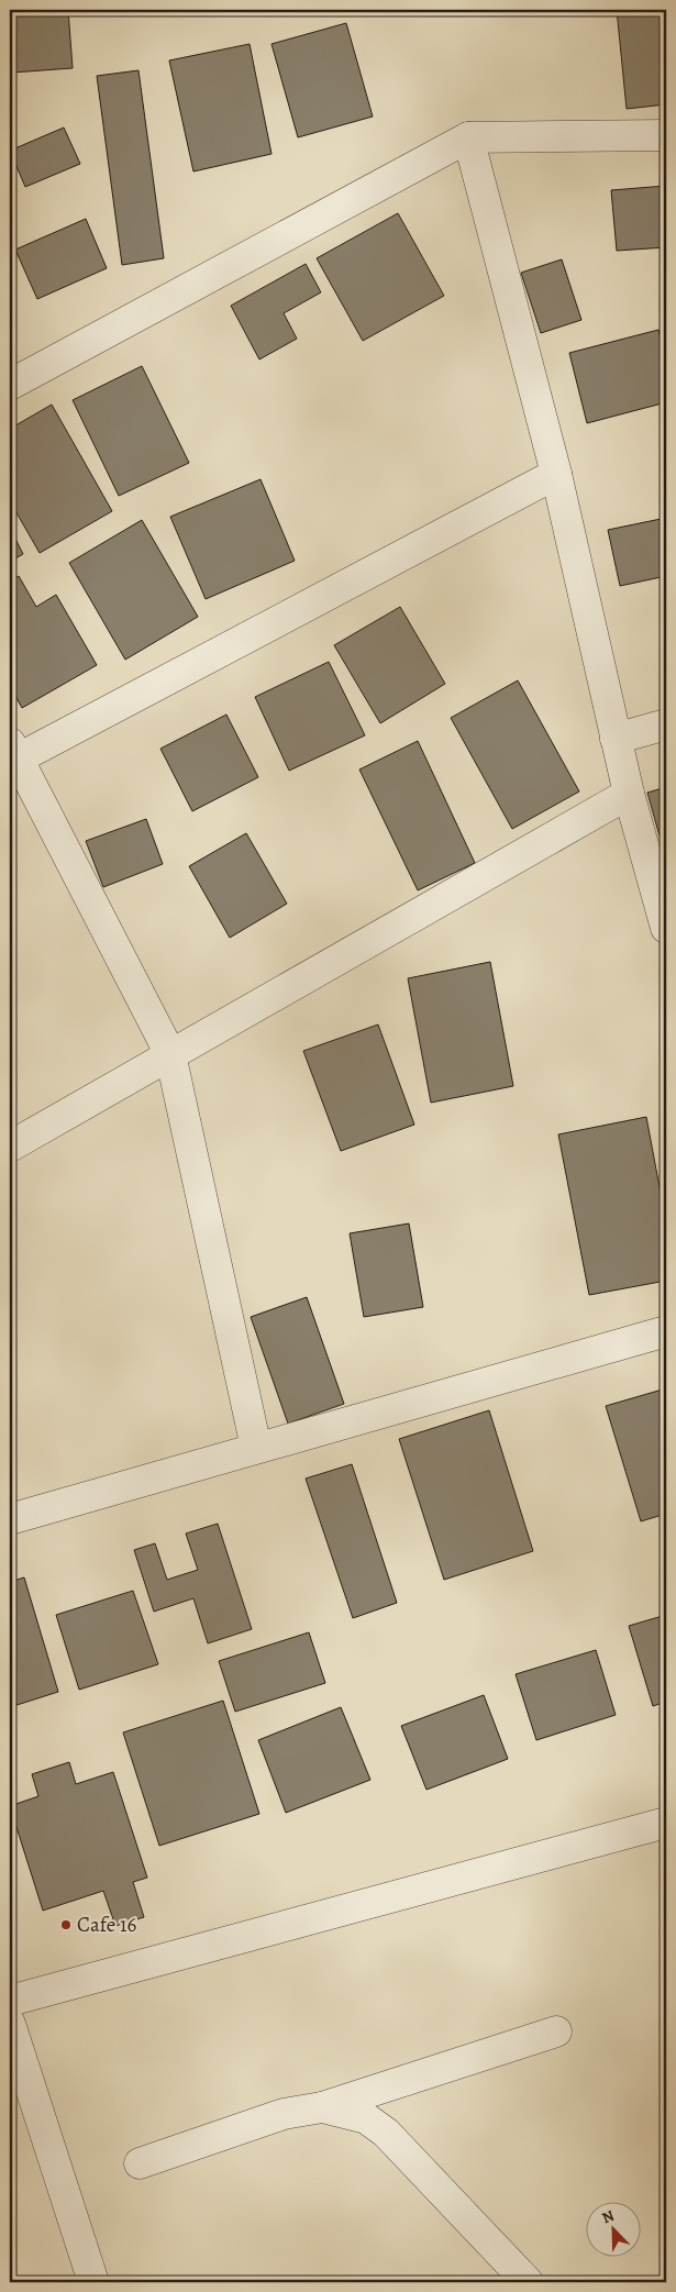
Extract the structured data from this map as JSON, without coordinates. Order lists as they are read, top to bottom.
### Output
{
  "places": ["Cafe 16"],
  "north": "top left"
}
